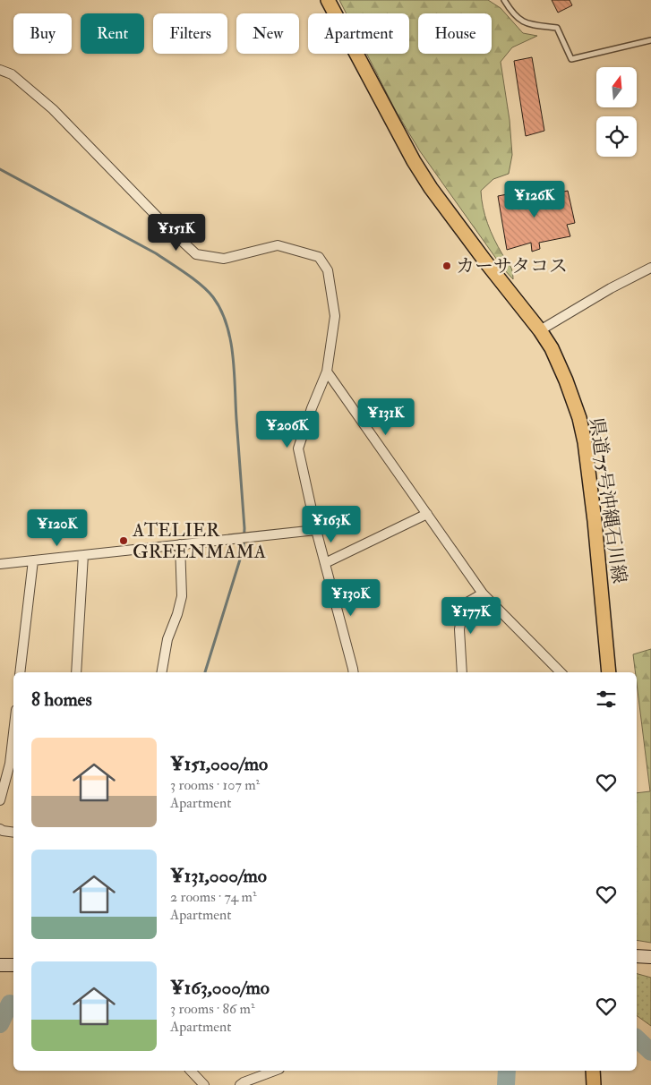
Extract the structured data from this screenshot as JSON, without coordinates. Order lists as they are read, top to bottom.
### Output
{
  "streets": {
    "main road": ["県道75号沖縄石川線"]
  },
  "places": ["カーサタコス", "ATELIER GREENMAMA"],
  "north": "top",
  "page": {
    "chip": [
      "Buy",
      "Rent",
      "Filters",
      "New",
      "Apartment",
      "House"
    ],
    "price": [
      "¥126K",
      "¥151K",
      "¥131K",
      "¥206K",
      "¥163K",
      "¥120K",
      "¥130K",
      "¥177K"
    ],
    "heading": "8 homes",
    "list": [
      {
        "name": "¥151,000/mo",
        "note": "3 rooms · 107 m² · Apartment"
      },
      {
        "name": "¥131,000/mo",
        "note": "2 rooms · 74 m² · Apartment"
      },
      {
        "name": "¥163,000/mo",
        "note": "3 rooms · 86 m² · Apartment"
      }
    ]
  }
}
